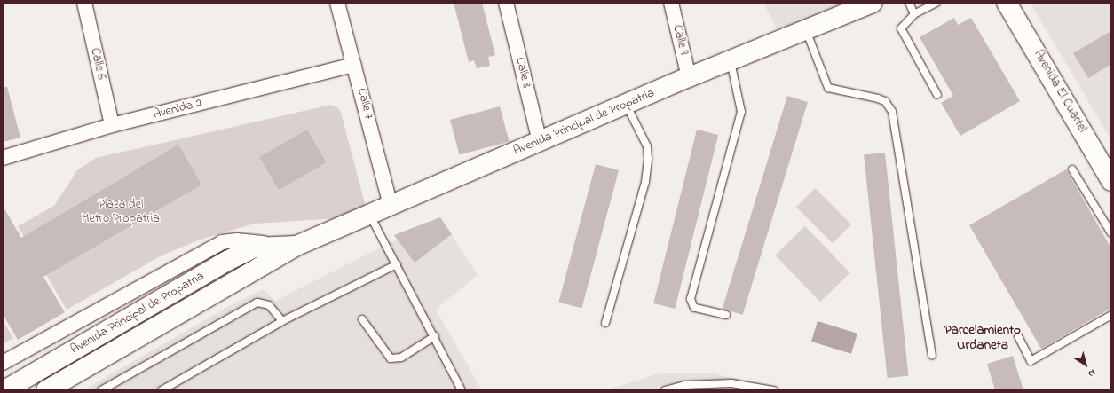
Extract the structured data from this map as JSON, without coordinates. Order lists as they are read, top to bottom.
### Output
{
  "streets": {
    "main road": ["Avenida El Cuartel", "Avenida Principal de Propatria"],
    "street": [
      "Calle 9",
      "Calle 6",
      "Calle 8",
      "Calle 7",
      "Avenida 2"
    ]
  },
  "crossings": [
    ["Calle 9", "Avenida Principal de Propatria"],
    ["Calle 6", "Avenida 2"],
    ["Calle 8", "Avenida Principal de Propatria"],
    ["Calle 7", "Avenida 2"],
    ["Calle 7", "Avenida Principal de Propatria"]
  ],
  "districts": ["Parcelamiento Urdaneta"],
  "parks": ["Plaza del Metro Propatria"],
  "north": "bottom right"
}
